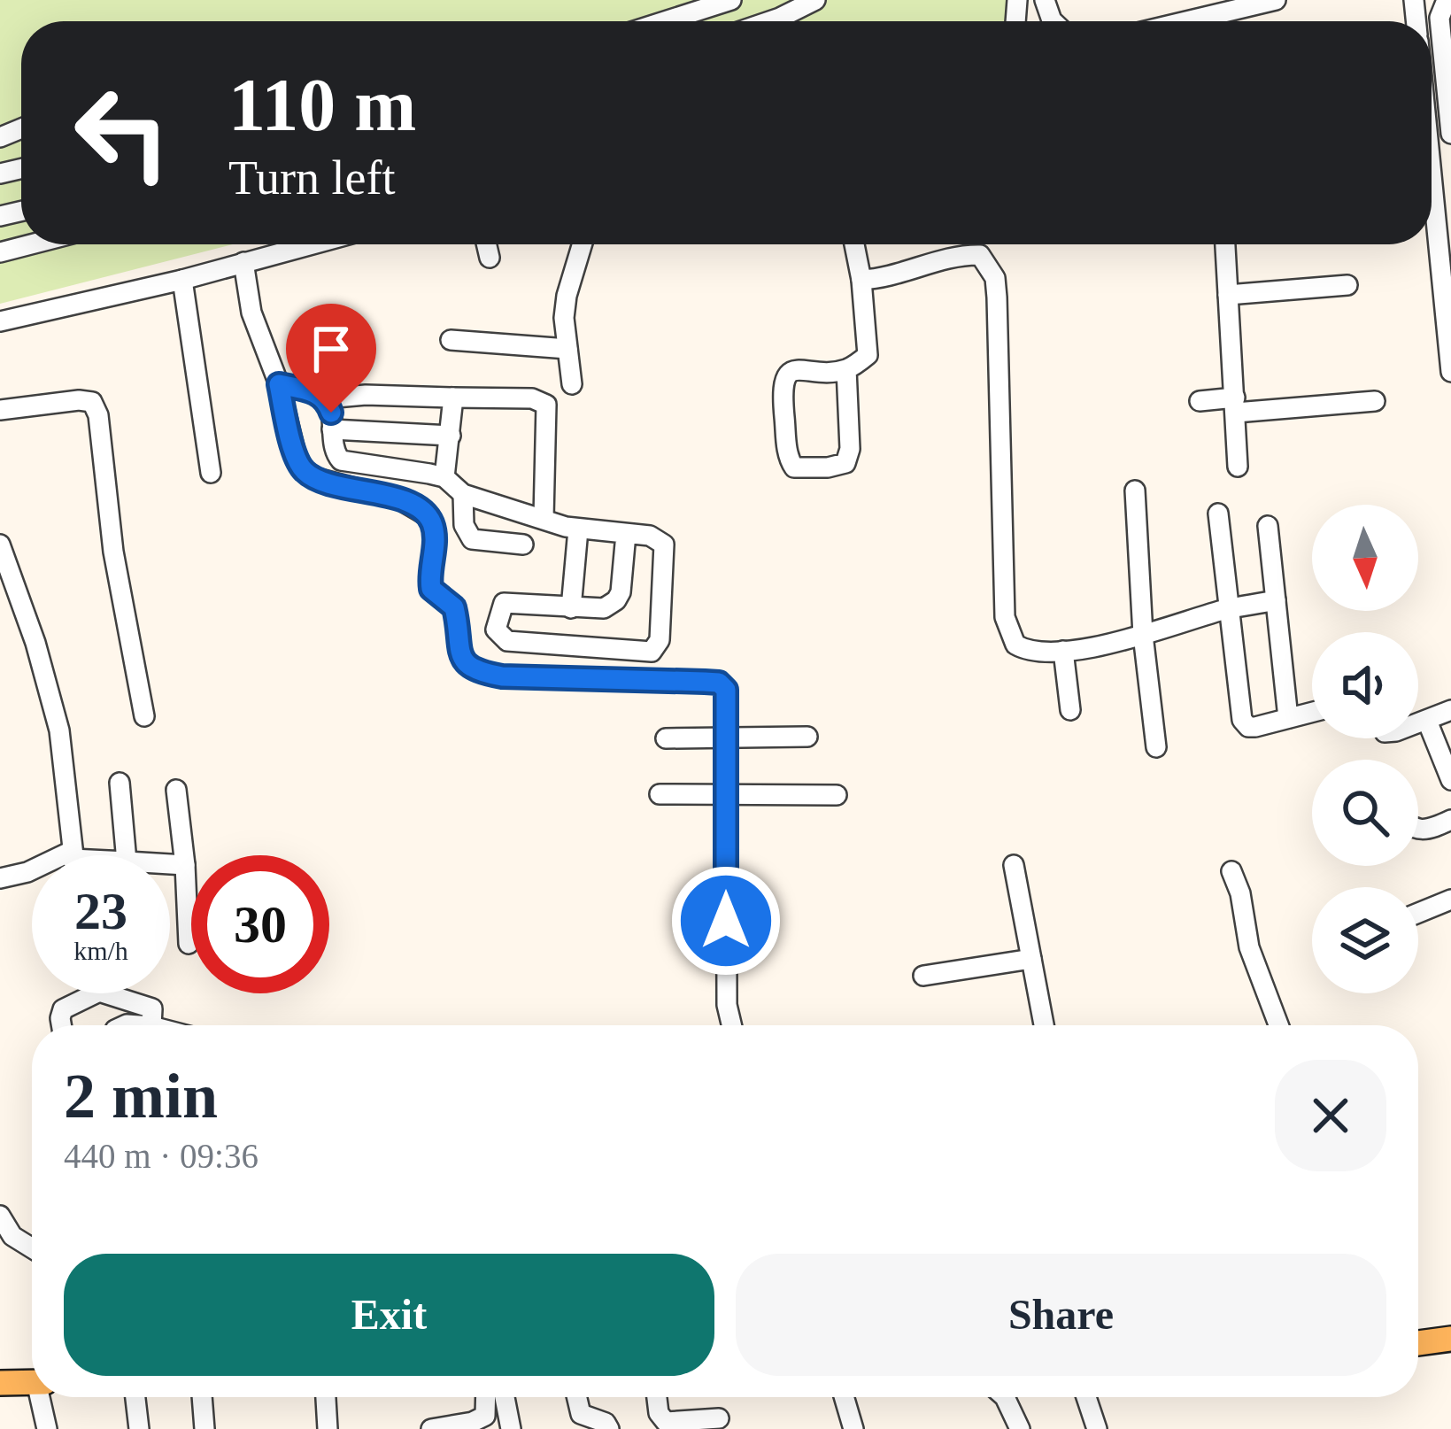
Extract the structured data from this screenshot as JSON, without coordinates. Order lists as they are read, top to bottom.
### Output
{
  "north": "bottom",
  "page": {
    "turn": ["110 m", "Turn left"],
    "speed": "23 km/h",
    "limit": "30",
    "heading": ["2 min", "440 m · 09:36"],
    "buttons": ["Exit", "Share"]
  }
}
